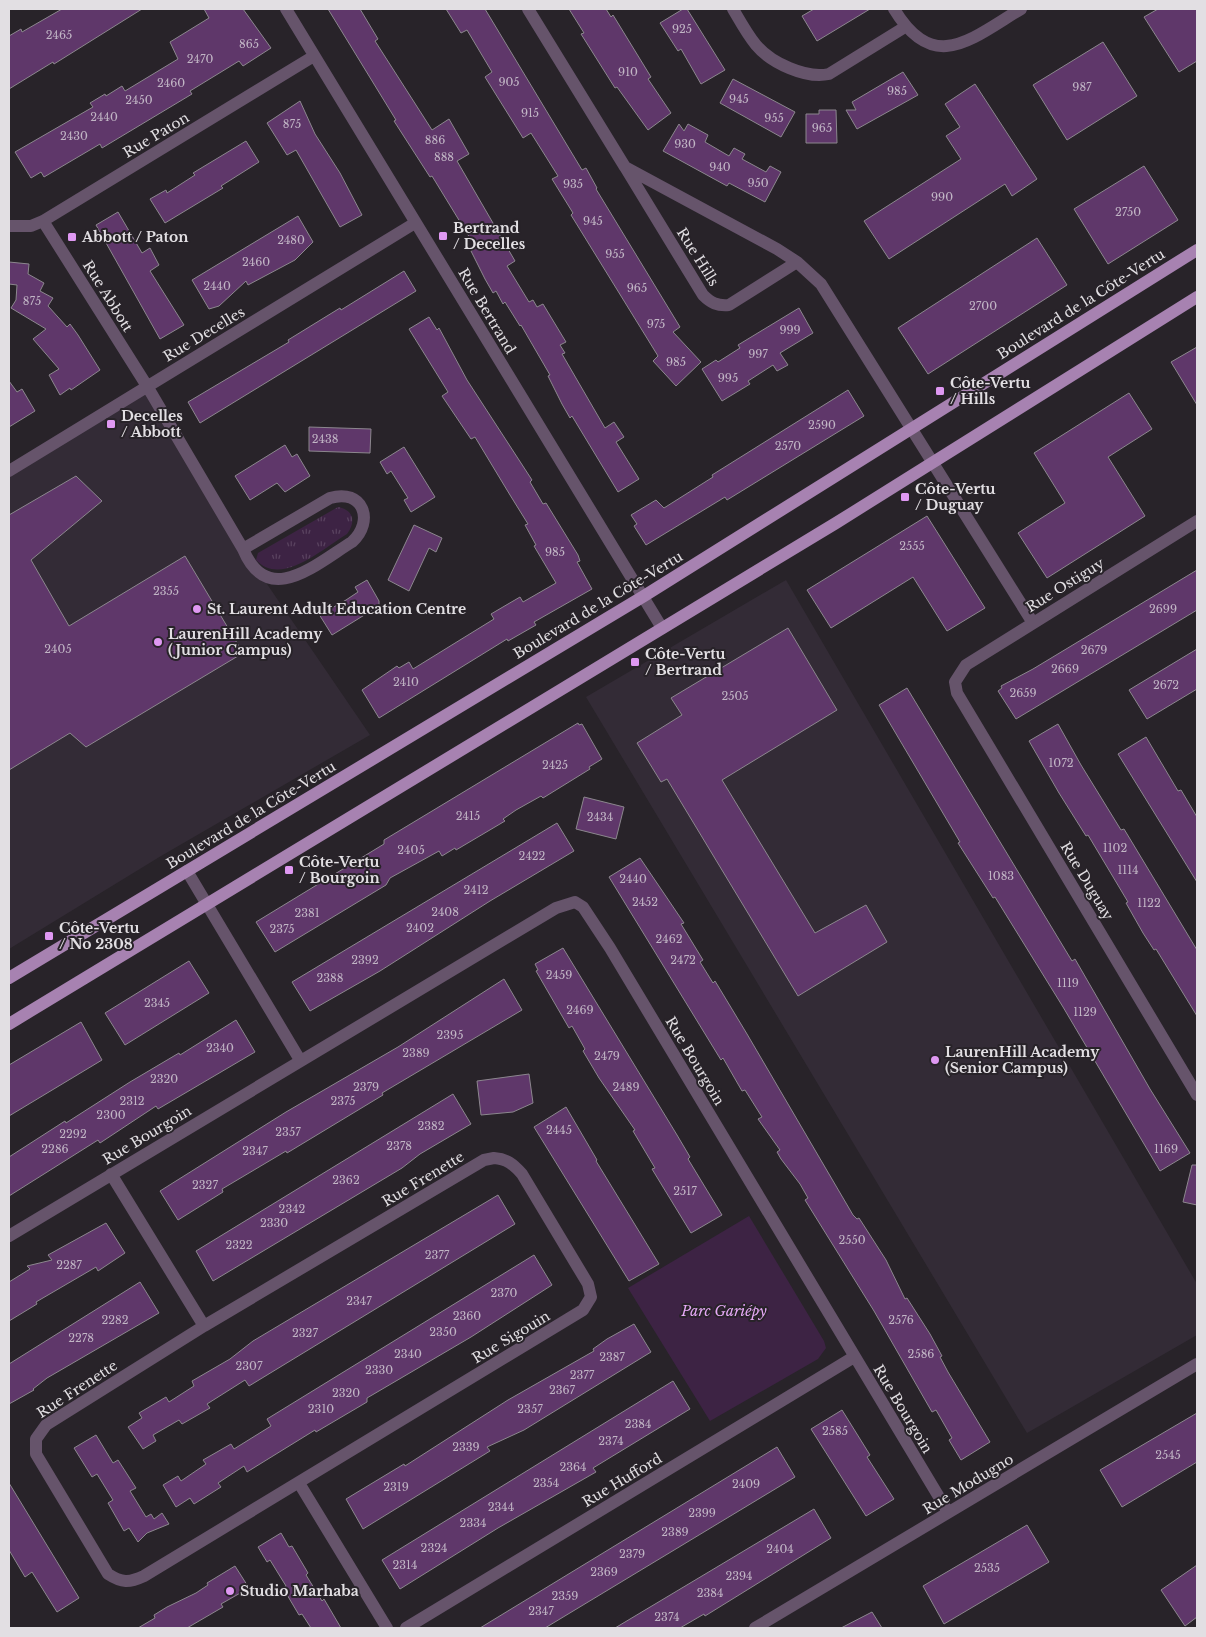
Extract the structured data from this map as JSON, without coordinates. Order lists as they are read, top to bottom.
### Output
{
  "streets": {
    "main road": ["Boulevard de la Côte-Vertu"],
    "street": [
      "Rue Paton",
      "Rue Hills",
      "Rue Abbott",
      "Rue Bertrand",
      "Rue Decelles",
      "Rue Ostiguy",
      "Rue Duguay",
      "Rue Bourgoin",
      "Rue Frenette",
      "Rue Sigouin",
      "Rue Hufford",
      "Rue Modugno"
    ]
  },
  "crossings": [
    ["Rue Paton", "Rue Abbott"],
    ["Rue Paton", "Rue Bertrand"],
    ["Rue Abbott", "Rue Decelles"],
    ["Boulevard de la Côte-Vertu", "Rue Bertrand"],
    ["Rue Bertrand", "Rue Decelles"],
    ["Rue Ostiguy", "Rue Duguay"],
    ["Rue Bourgoin", "Rue Hufford"],
    ["Rue Bourgoin", "Rue Modugno"],
    ["Rue Frenette", "Rue Sigouin"]
  ],
  "parks": ["Parc Gariépy"],
  "places": {
    "transit": [
      "Bertrand / Decelles",
      "Abbott / Paton",
      "Côte-Vertu / Hills",
      "Decelles / Abbott",
      "Côte-Vertu / Duguay",
      "Côte-Vertu / Bertrand",
      "Côte-Vertu / Bourgoin",
      "Côte-Vertu / No 2308"
    ],
    "other": [
      "St. Laurent Adult Education Centre",
      "LaurenHill Academy (Junior Campus)",
      "LaurenHill Academy (Senior Campus)",
      "Studio Marhaba"
    ]
  },
  "house_numbers": [
    "925",
    "2465",
    "865",
    "2470",
    "910",
    "905",
    "2460",
    "987",
    "985",
    "945",
    "2450",
    "915",
    "2440",
    "955",
    "875",
    "965",
    "2430",
    "886",
    "930",
    "888",
    "940",
    "950",
    "935",
    "990",
    "2750",
    "945",
    "2480",
    "955",
    "2460",
    "2440",
    "965",
    "875",
    "2700",
    "975",
    "999",
    "997",
    "985",
    "995",
    "2590",
    "2438",
    "2570",
    "2555",
    "985",
    "2355",
    "2699",
    "2405",
    "2679",
    "2669",
    "2410",
    "2672",
    "2659",
    "2505",
    "1072",
    "2425",
    "2415",
    "2434",
    "1102",
    "2405",
    "2422",
    "1114",
    "1083",
    "2440",
    "2412",
    "2452",
    "1122",
    "2408",
    "2381",
    "2402",
    "2375",
    "2462",
    "2392",
    "2472",
    "2459",
    "2388",
    "1119",
    "2345",
    "2469",
    "1129",
    "2395",
    "2340",
    "2389",
    "2479",
    "2320",
    "2379",
    "2489",
    "2312",
    "2375",
    "2300",
    "2382",
    "2445",
    "2357",
    "2292",
    "2378",
    "2286",
    "1169",
    "2347",
    "2362",
    "2327",
    "2517",
    "2342",
    "2330",
    "2550",
    "2322",
    "2377",
    "2287",
    "2370",
    "2347",
    "2360",
    "2282",
    "2576",
    "2350",
    "2327",
    "2278",
    "2340",
    "2586",
    "2387",
    "2307",
    "2330",
    "2377",
    "2367",
    "2320",
    "2310",
    "2357",
    "2384",
    "2585",
    "2374",
    "2339",
    "2545",
    "2364",
    "2354",
    "2409",
    "2319",
    "2344",
    "2399",
    "2334",
    "2389",
    "2324",
    "2404",
    "2379",
    "2314",
    "2535",
    "2369",
    "2394",
    "2384",
    "2359",
    "2347",
    "2374"
  ]
}
